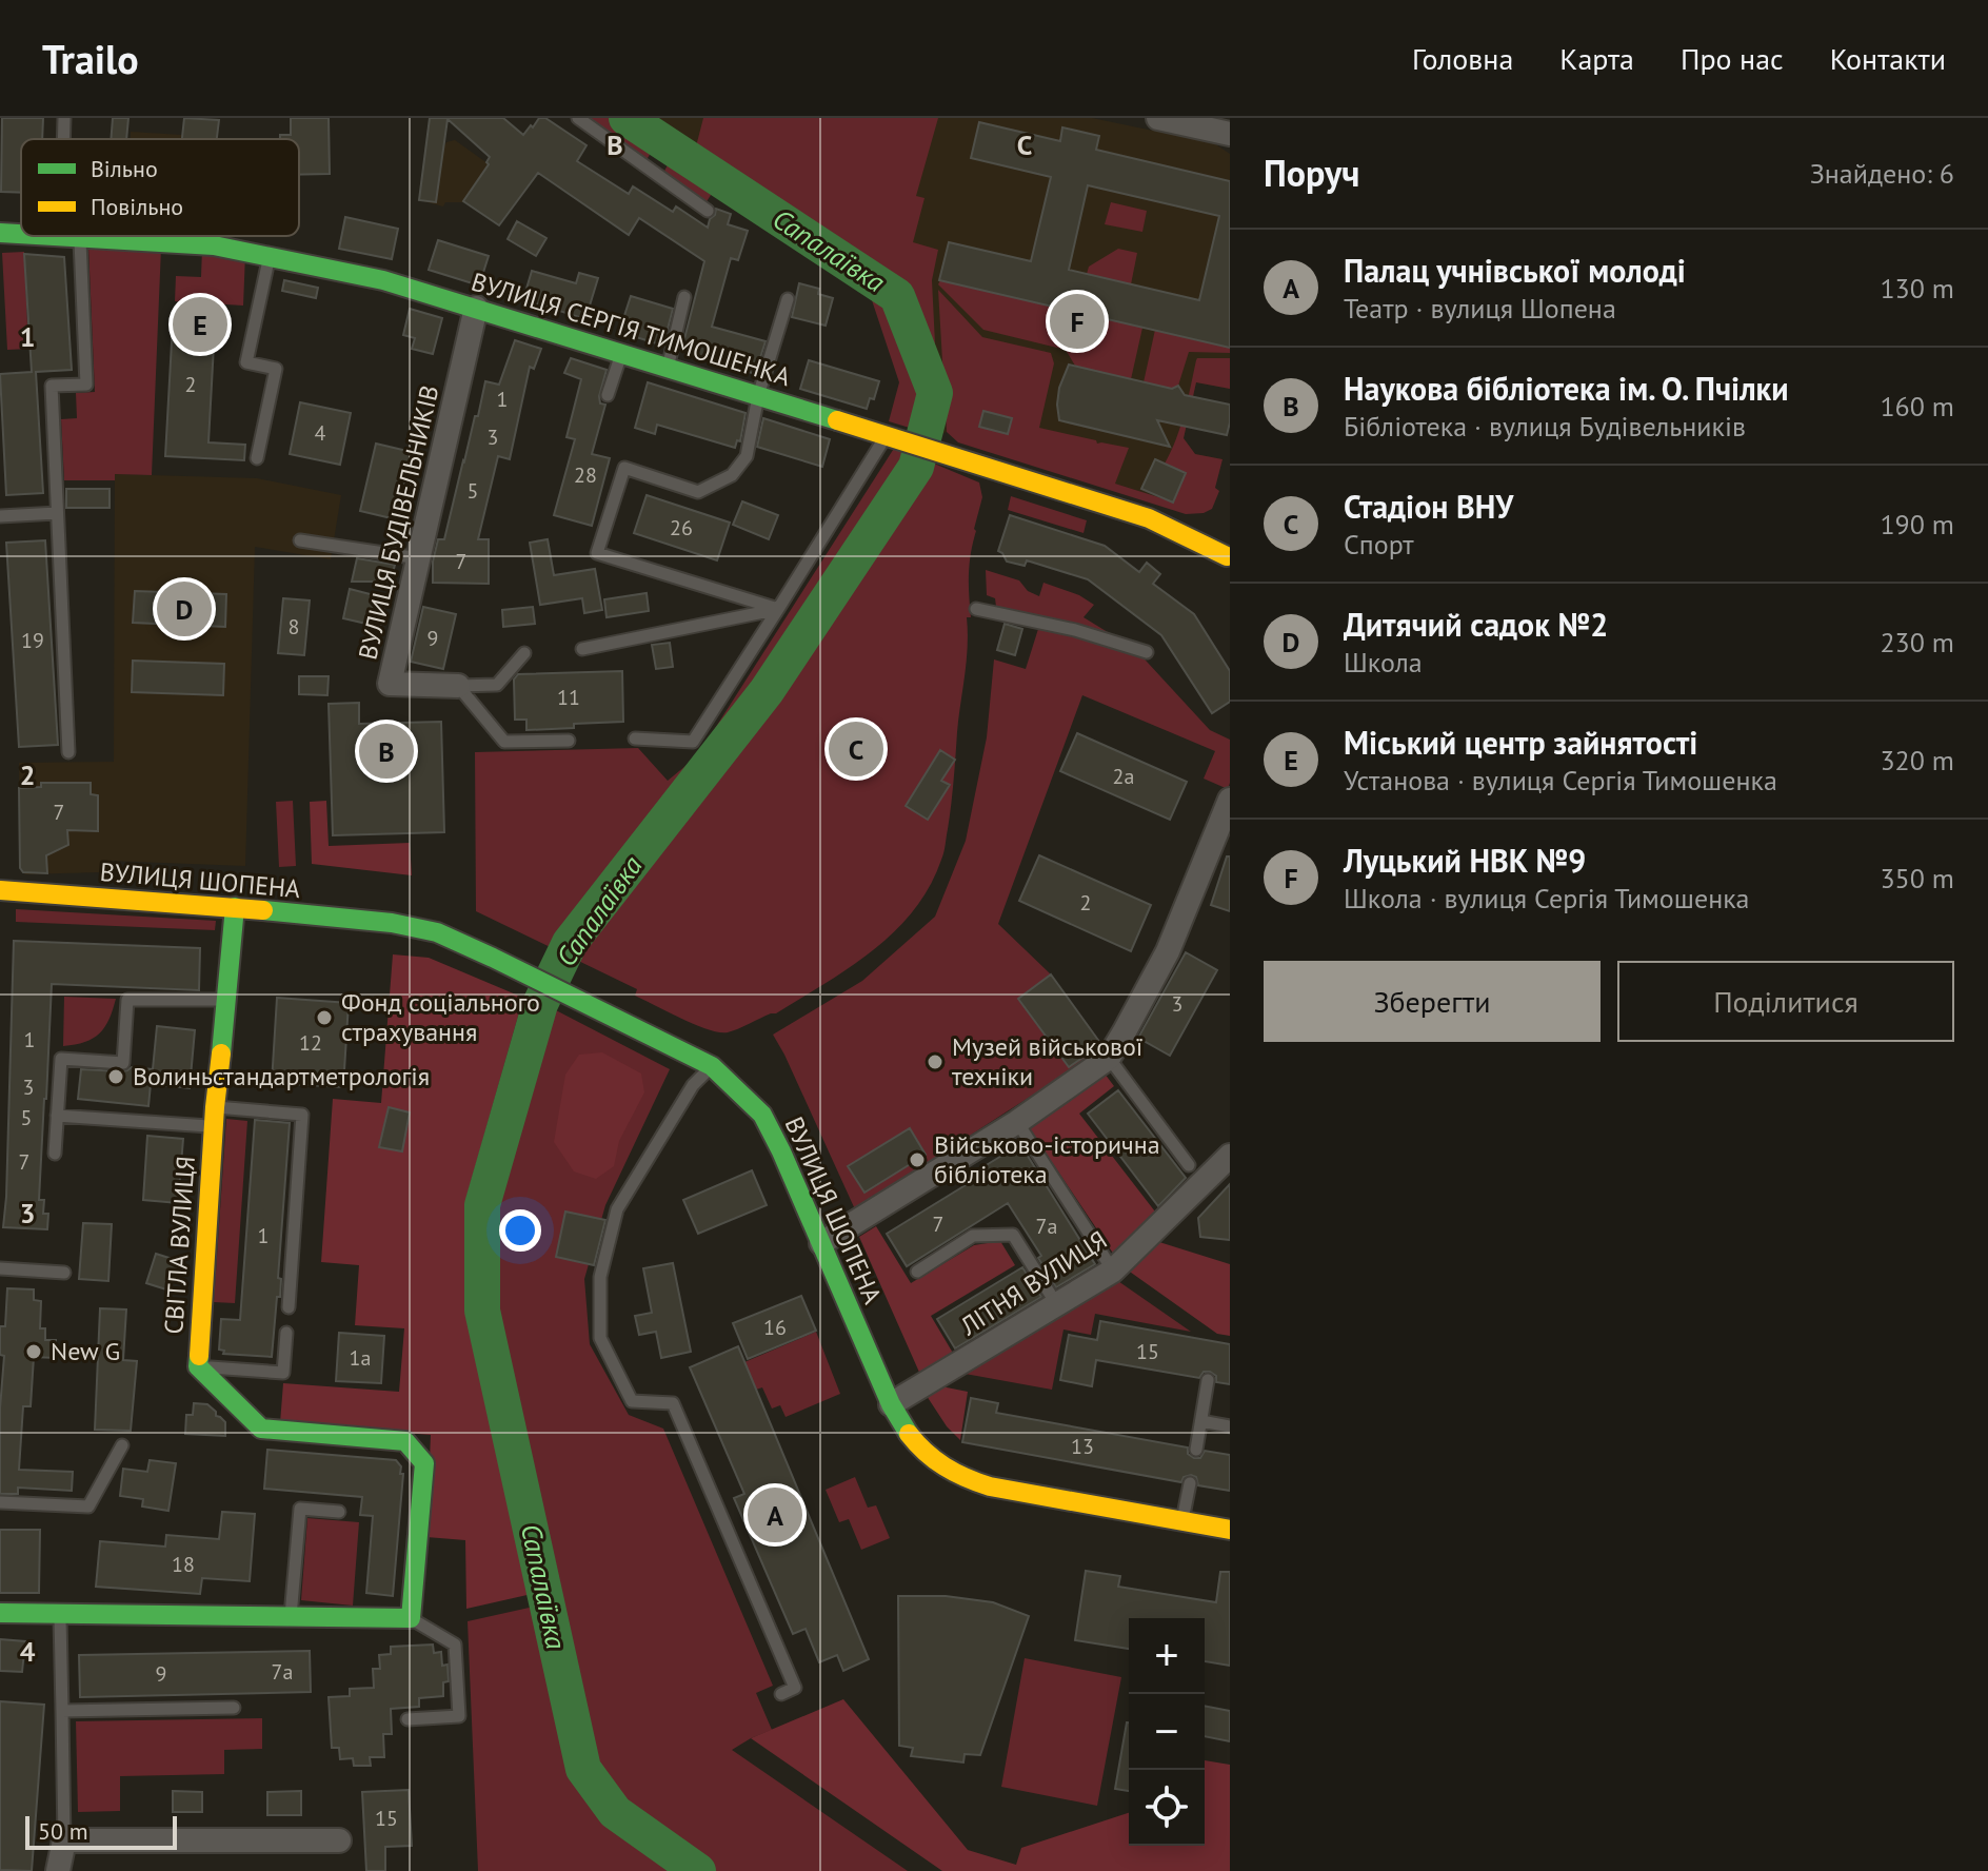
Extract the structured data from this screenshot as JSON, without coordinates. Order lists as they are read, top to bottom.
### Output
{
  "streets": {
    "street": [
      "ВУЛИЦЯ СЕРГІЯ ТИМОШЕНКА",
      "ВУЛИЦЯ БУДІВЕЛЬНИКІВ",
      "ВУЛИЦЯ ШОПЕНА",
      "СВІТЛА ВУЛИЦЯ",
      "ЛІТНЯ ВУЛИЦЯ"
    ]
  },
  "crossings": [
    ["ВУЛИЦЯ СЕРГІЯ ТИМОШЕНКА", "ВУЛИЦЯ БУДІВЕЛЬНИКІВ"],
    ["ВУЛИЦЯ ШОПЕНА", "СВІТЛА ВУЛИЦЯ"],
    ["ВУЛИЦЯ ШОПЕНА", "ЛІТНЯ ВУЛИЦЯ"]
  ],
  "water": ["Сапалаївка"],
  "places": [
    "Фонд соціального страхування",
    "Музей військової техніки",
    "Волиньстандартметрологія",
    "Військово-історична бібліотека",
    "New G"
  ],
  "house_numbers": [
    "2",
    "1",
    "4",
    "3",
    "28",
    "5",
    "26",
    "7",
    "8",
    "9",
    "19",
    "11",
    "2а",
    "7",
    "2",
    "3",
    "1",
    "12",
    "3",
    "5",
    "7",
    "7",
    "7а",
    "1",
    "16",
    "15",
    "1а",
    "13",
    "18",
    "7а",
    "9",
    "15"
  ],
  "legend": ["Вільно", "Повільно"],
  "scale_bar": "50 m",
  "page": {
    "header": "Trailo",
    "nav": [
      "Головна",
      "Карта",
      "Про нас",
      "Контакти"
    ],
    "heading": ["Поруч", "Знайдено: 6"],
    "list": [
      {
        "mark": "A",
        "name": "Палац учнівської молоді",
        "note": "Театр · вулиця Шопена",
        "value": "130 m"
      },
      {
        "mark": "B",
        "name": "Наукова бібліотека ім. О. Пчілки",
        "note": "Бібліотека · вулиця Будівельників",
        "value": "160 m"
      },
      {
        "mark": "C",
        "name": "Стадіон ВНУ",
        "note": "Спорт",
        "value": "190 m"
      },
      {
        "mark": "D",
        "name": "Дитячий садок №2",
        "note": "Школа",
        "value": "230 m"
      },
      {
        "mark": "E",
        "name": "Міський центр зайнятості",
        "note": "Установа · вулиця Сергія Тимошенка",
        "value": "320 m"
      },
      {
        "mark": "F",
        "name": "Луцький НВК №9",
        "note": "Школа · вулиця Сергія Тимошенка",
        "value": "350 m"
      }
    ],
    "pins": [
      "F",
      "E",
      "D",
      "C",
      "B",
      "A"
    ],
    "buttons": ["Зберегти", "Поділитися"],
    "map_buttons": ["+", "−"],
    "scale": "50 m"
  },
  "grid": {
    "columns": ["B", "C"],
    "rows": [
      "1",
      "2",
      "3",
      "4"
    ]
  }
}
